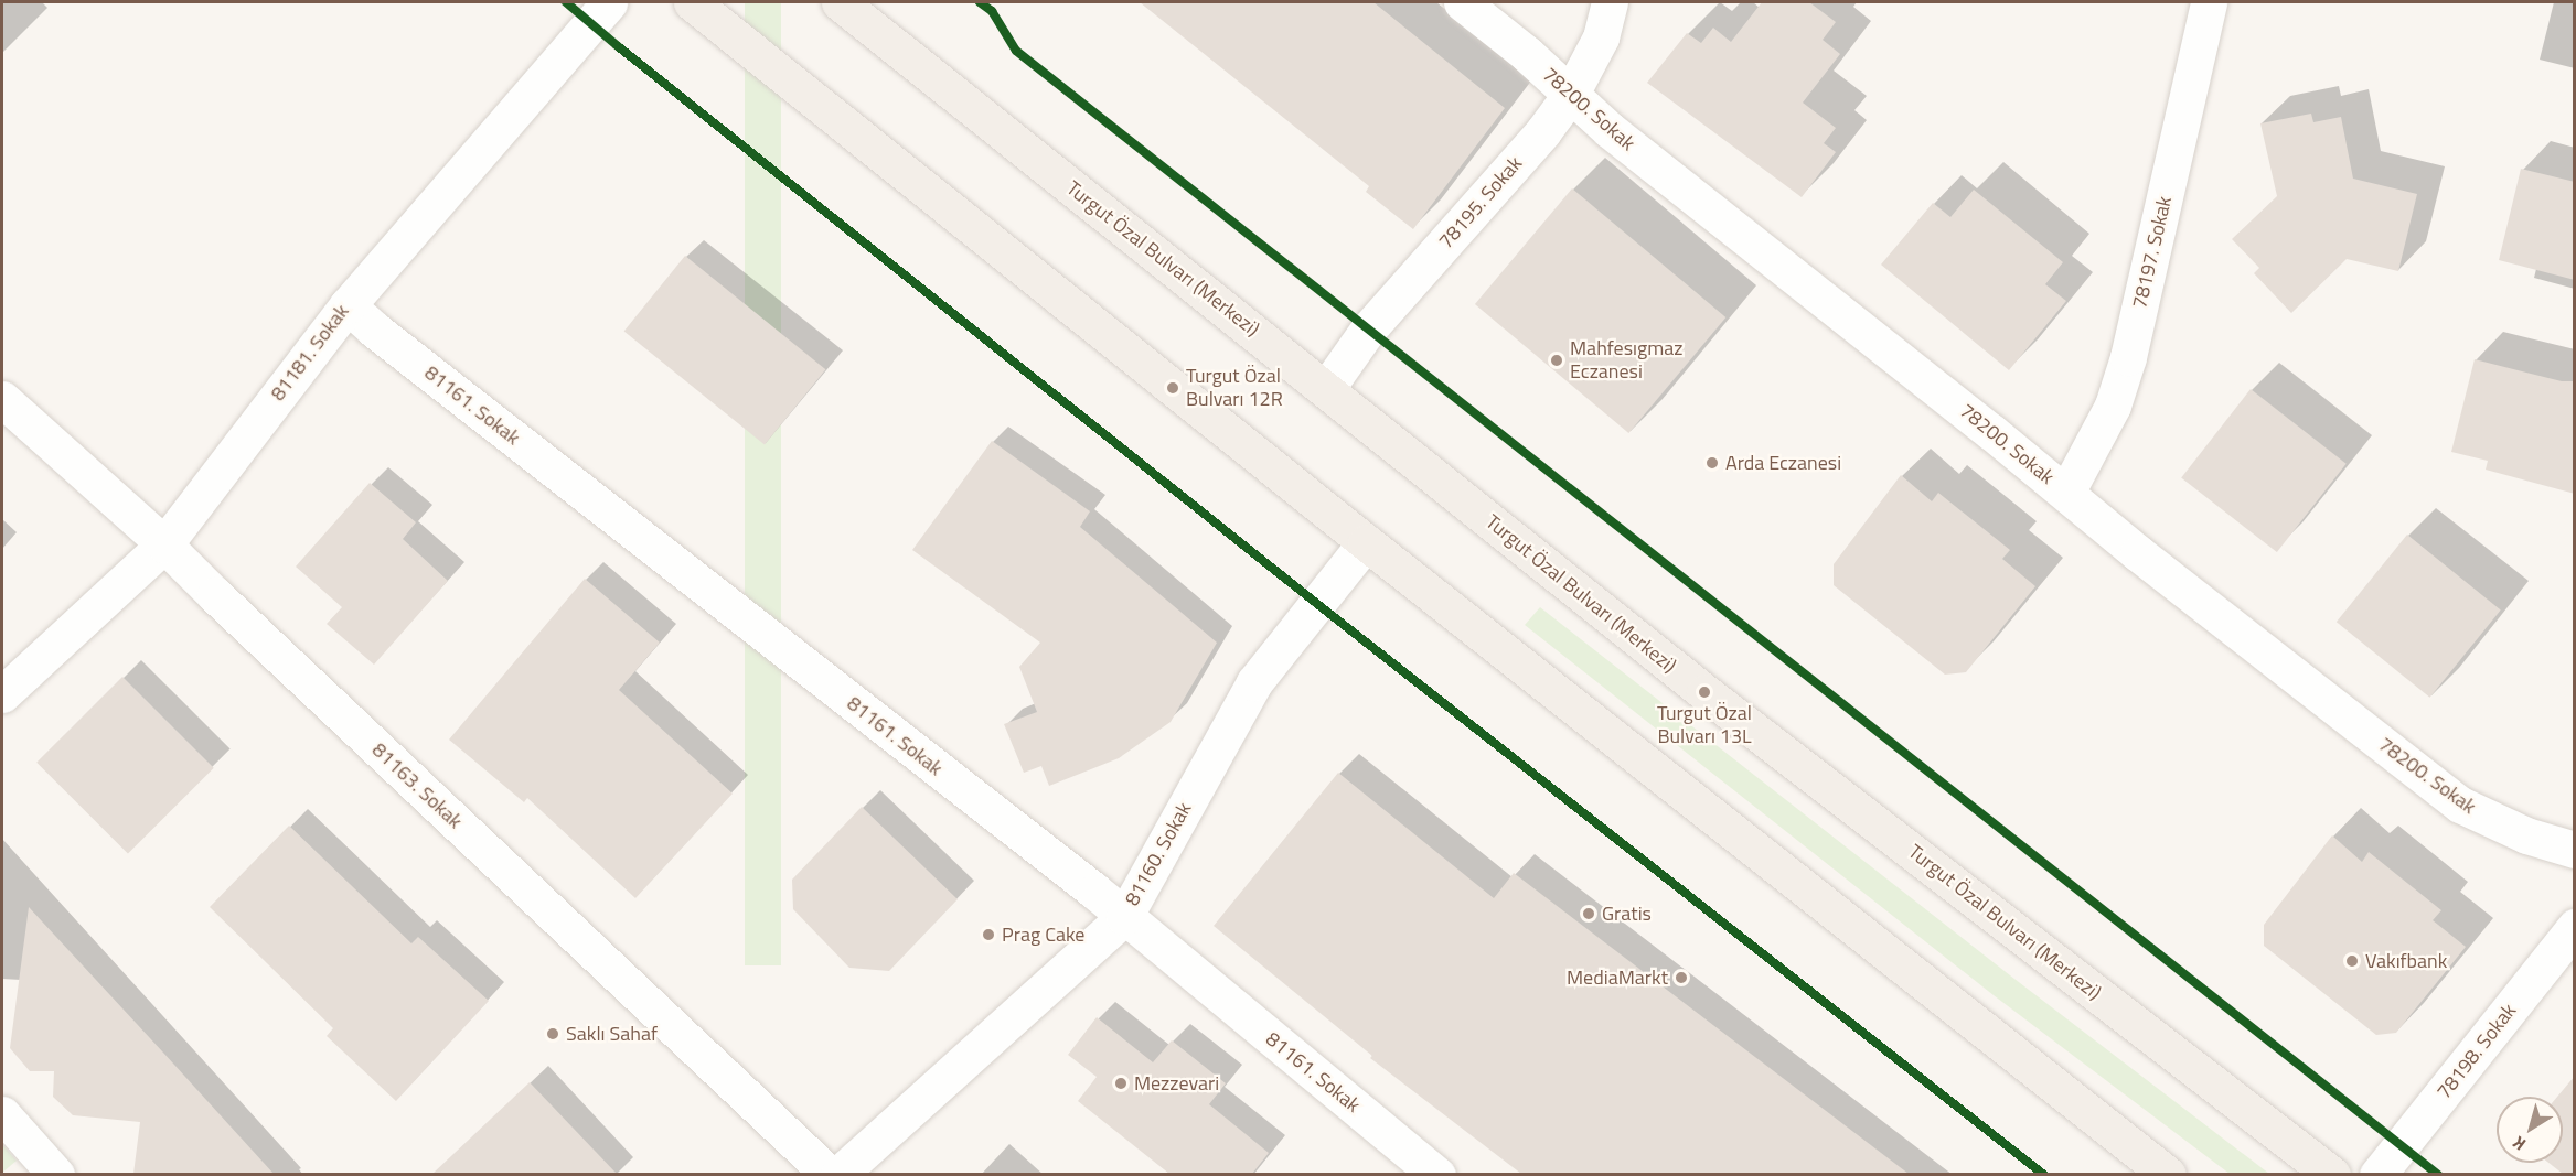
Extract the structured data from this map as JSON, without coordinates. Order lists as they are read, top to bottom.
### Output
{
  "streets": {
    "main road": ["Turgut Özal Bulvarı (Merkezi)"],
    "street": [
      "78200. Sokak",
      "78195. Sokak",
      "78197. Sokak",
      "81181. Sokak",
      "81161. Sokak",
      "81163. Sokak",
      "81160. Sokak",
      "78198. Sokak"
    ]
  },
  "crossings": [
    ["78200. Sokak", "78195. Sokak"],
    ["78200. Sokak", "78197. Sokak"],
    ["78195. Sokak", "Turgut Özal Bulvarı (Merkezi)"],
    ["81181. Sokak", "81161. Sokak"],
    ["81181. Sokak", "81163. Sokak"],
    ["81161. Sokak", "81160. Sokak"]
  ],
  "places": [
    "Mahfesıgmaz Eczanesi",
    "Turgut Özal Bulvarı 12R",
    "Arda Eczanesi",
    "Turgut Özal Bulvarı 13L",
    "Gratis",
    "Prag Cake",
    "Vakıfbank",
    "MediaMarkt",
    "Saklı Sahaf",
    "Mezzevari"
  ],
  "north": "bottom left"
}
